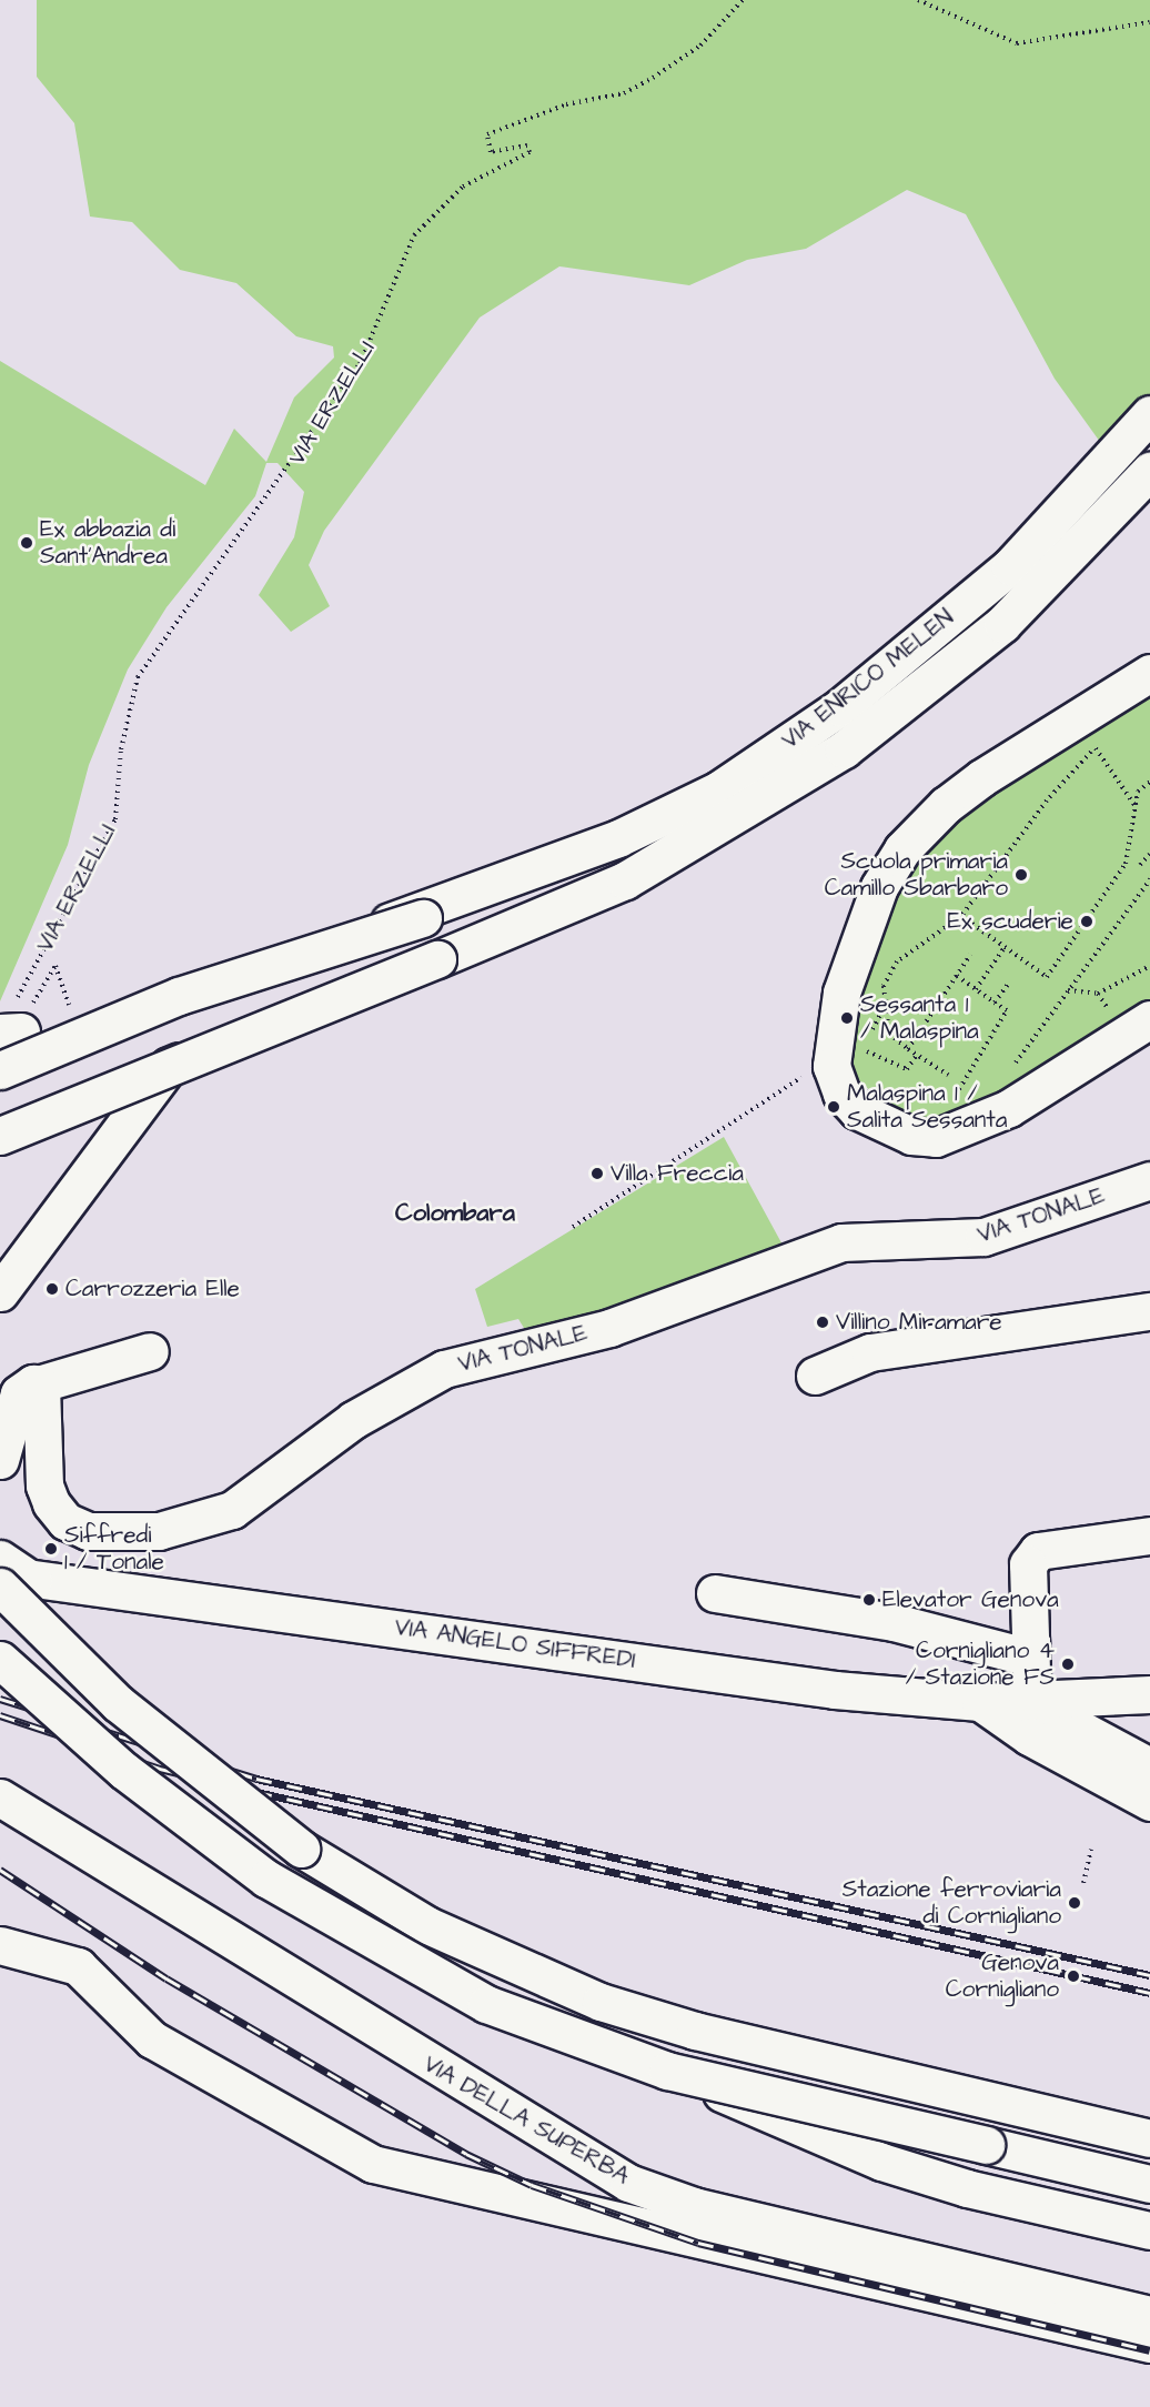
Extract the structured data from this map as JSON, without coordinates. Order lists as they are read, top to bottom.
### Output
{
  "streets": {
    "main road": [
      "VIA ENRICO MELEN",
      "VIA TONALE",
      "VIA ANGELO SIFFREDI",
      "VIA DELLA SUPERBA"
    ],
    "path": ["VIA ERZELLI"]
  },
  "districts": ["Colombara"],
  "places": [
    "Ex abbazia di Sant'Andrea",
    "Scuola primaria Camillo Sbarbaro",
    "Ex scuderie",
    "Sessanta 1 / Malaspina",
    "Malaspina 1 / Salita Sessanta",
    "Villa Freccia",
    "Carrozzeria Elle",
    "Villino Miramare",
    "Siffredi 1 / Tonale",
    "Elevator Genova",
    "Cornigliano 4 / Stazione FS",
    "Stazione ferroviaria di Cornigliano",
    "Genova Cornigliano"
  ]
}
